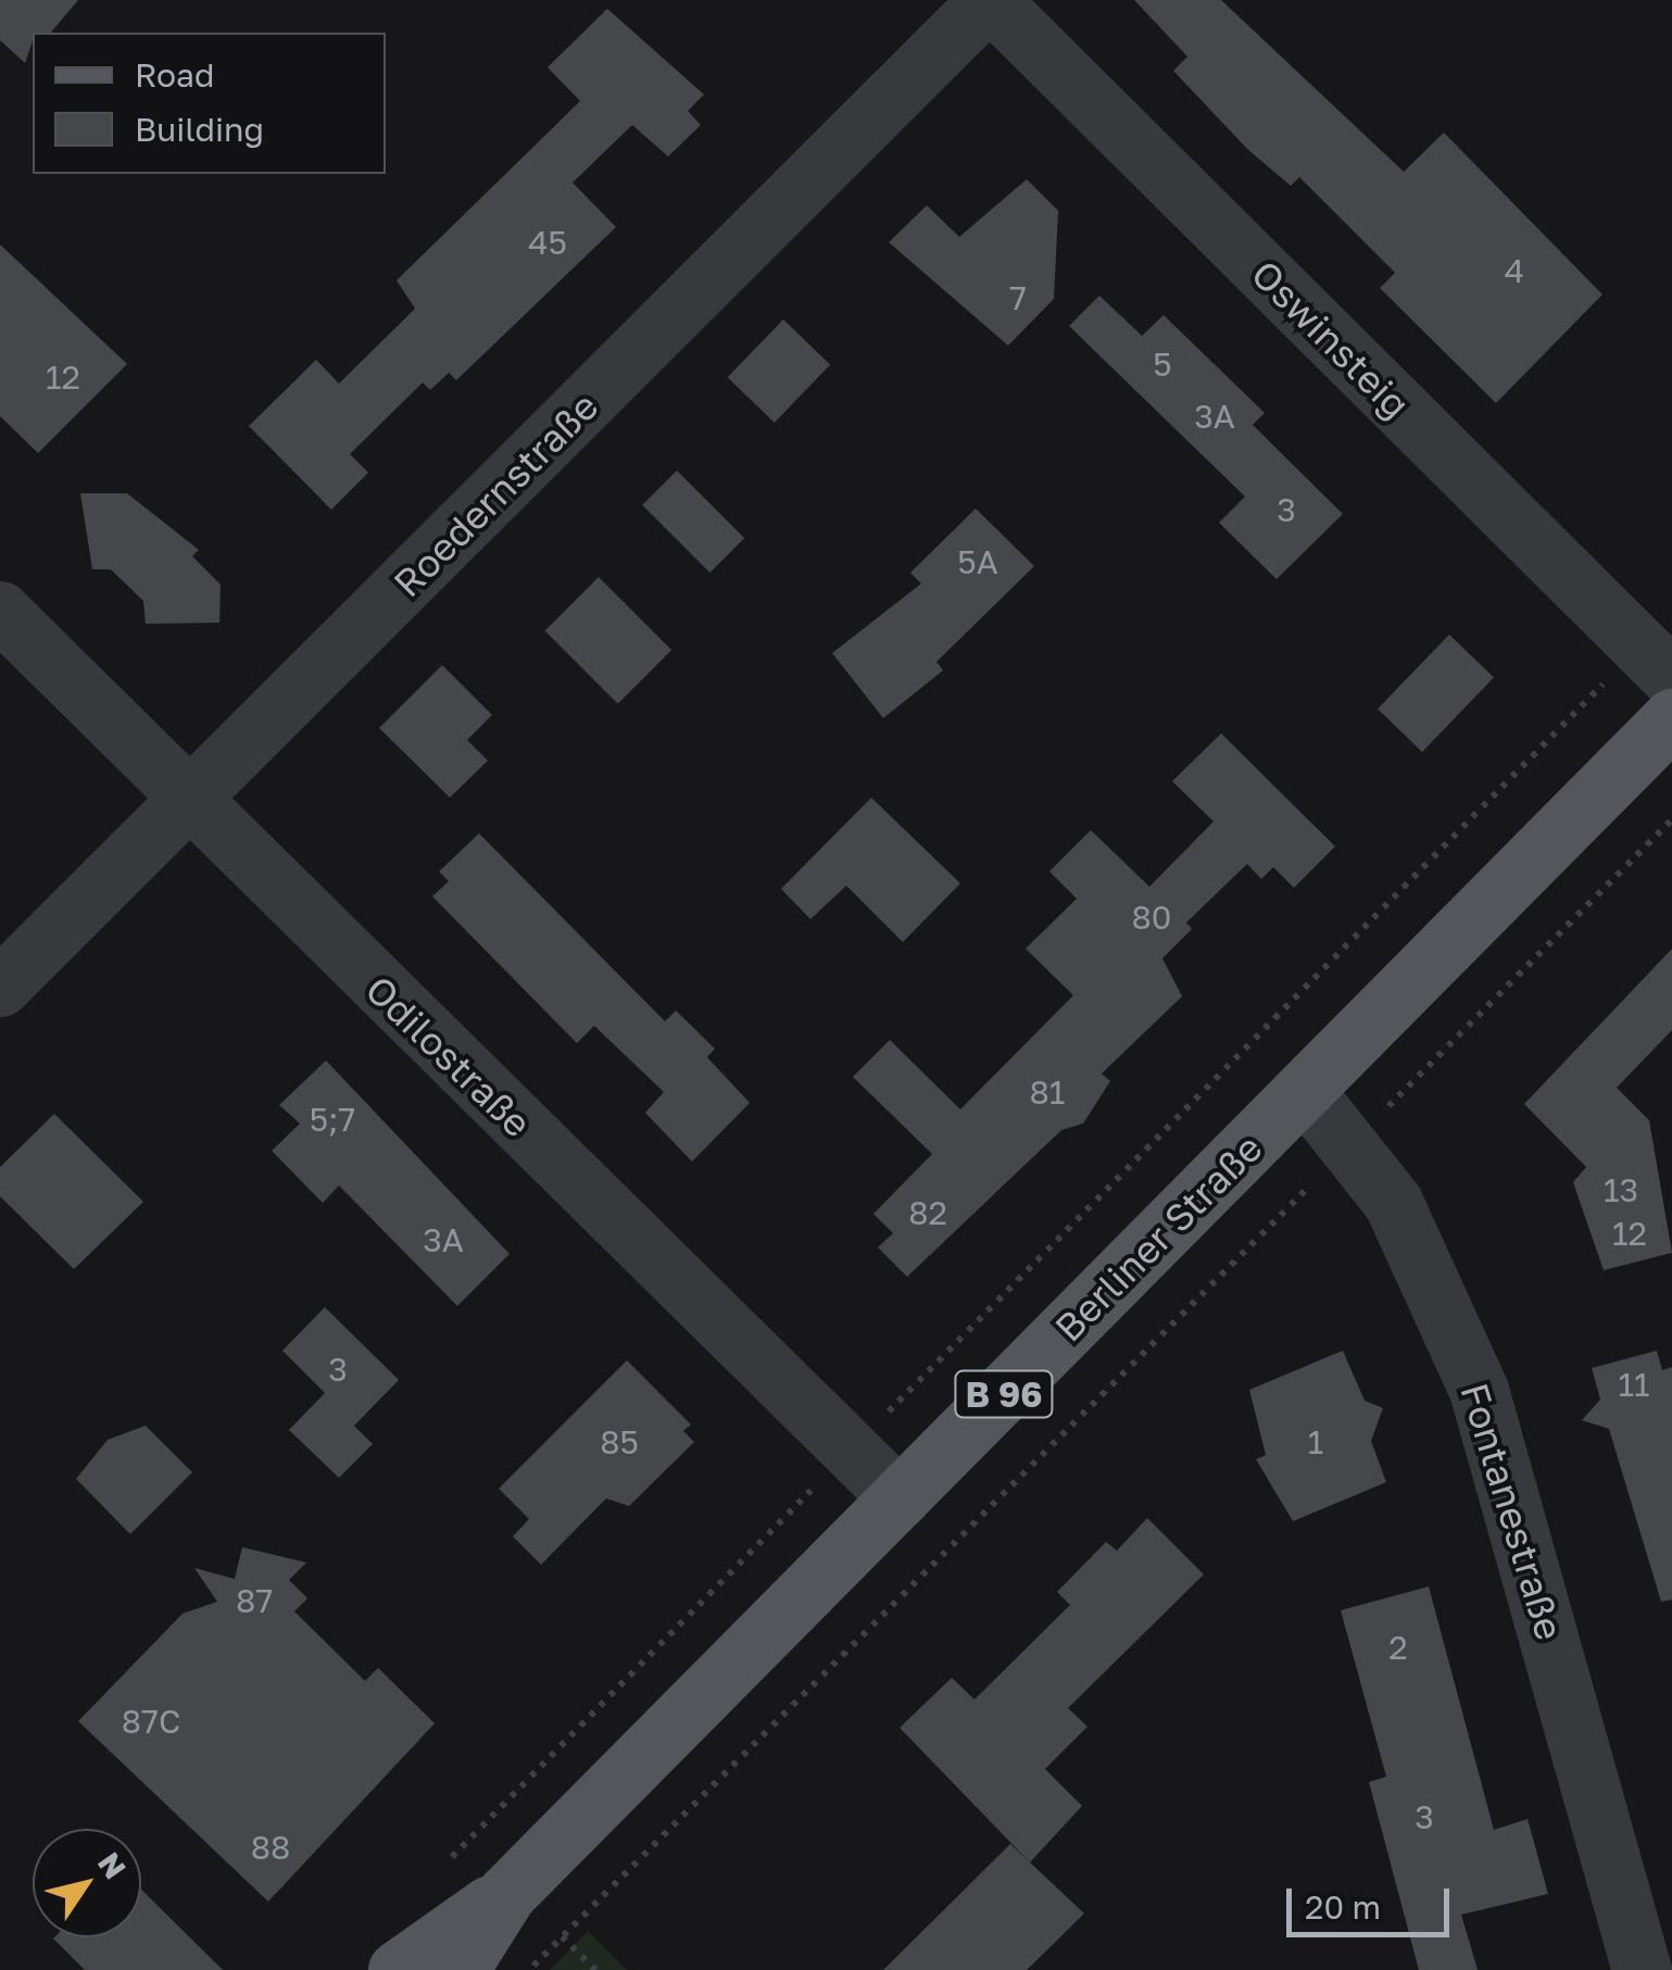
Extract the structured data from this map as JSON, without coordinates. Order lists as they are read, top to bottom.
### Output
{
  "streets": {
    "main road": ["Berliner Straße", "B 96"],
    "street": [
      "Oswinsteig",
      "Roedernstraße",
      "Odilostraße",
      "Fontanestraße"
    ]
  },
  "crossings": [
    ["Oswinsteig", "Roedernstraße"],
    ["Roedernstraße", "Odilostraße"],
    ["Odilostraße", "Berliner Straße"],
    ["Berliner Straße", "Fontanestraße"]
  ],
  "house_numbers": [
    "45",
    "4",
    "7",
    "5",
    "12",
    "3A",
    "3",
    "5A",
    "80",
    "81",
    "5;7",
    "13",
    "82",
    "12",
    "3A",
    "3",
    "11",
    "85",
    "1",
    "87",
    "2",
    "87C",
    "3",
    "88"
  ],
  "legend": ["Road", "Building"],
  "scale_bar": "20 m",
  "north": "top right"
}
